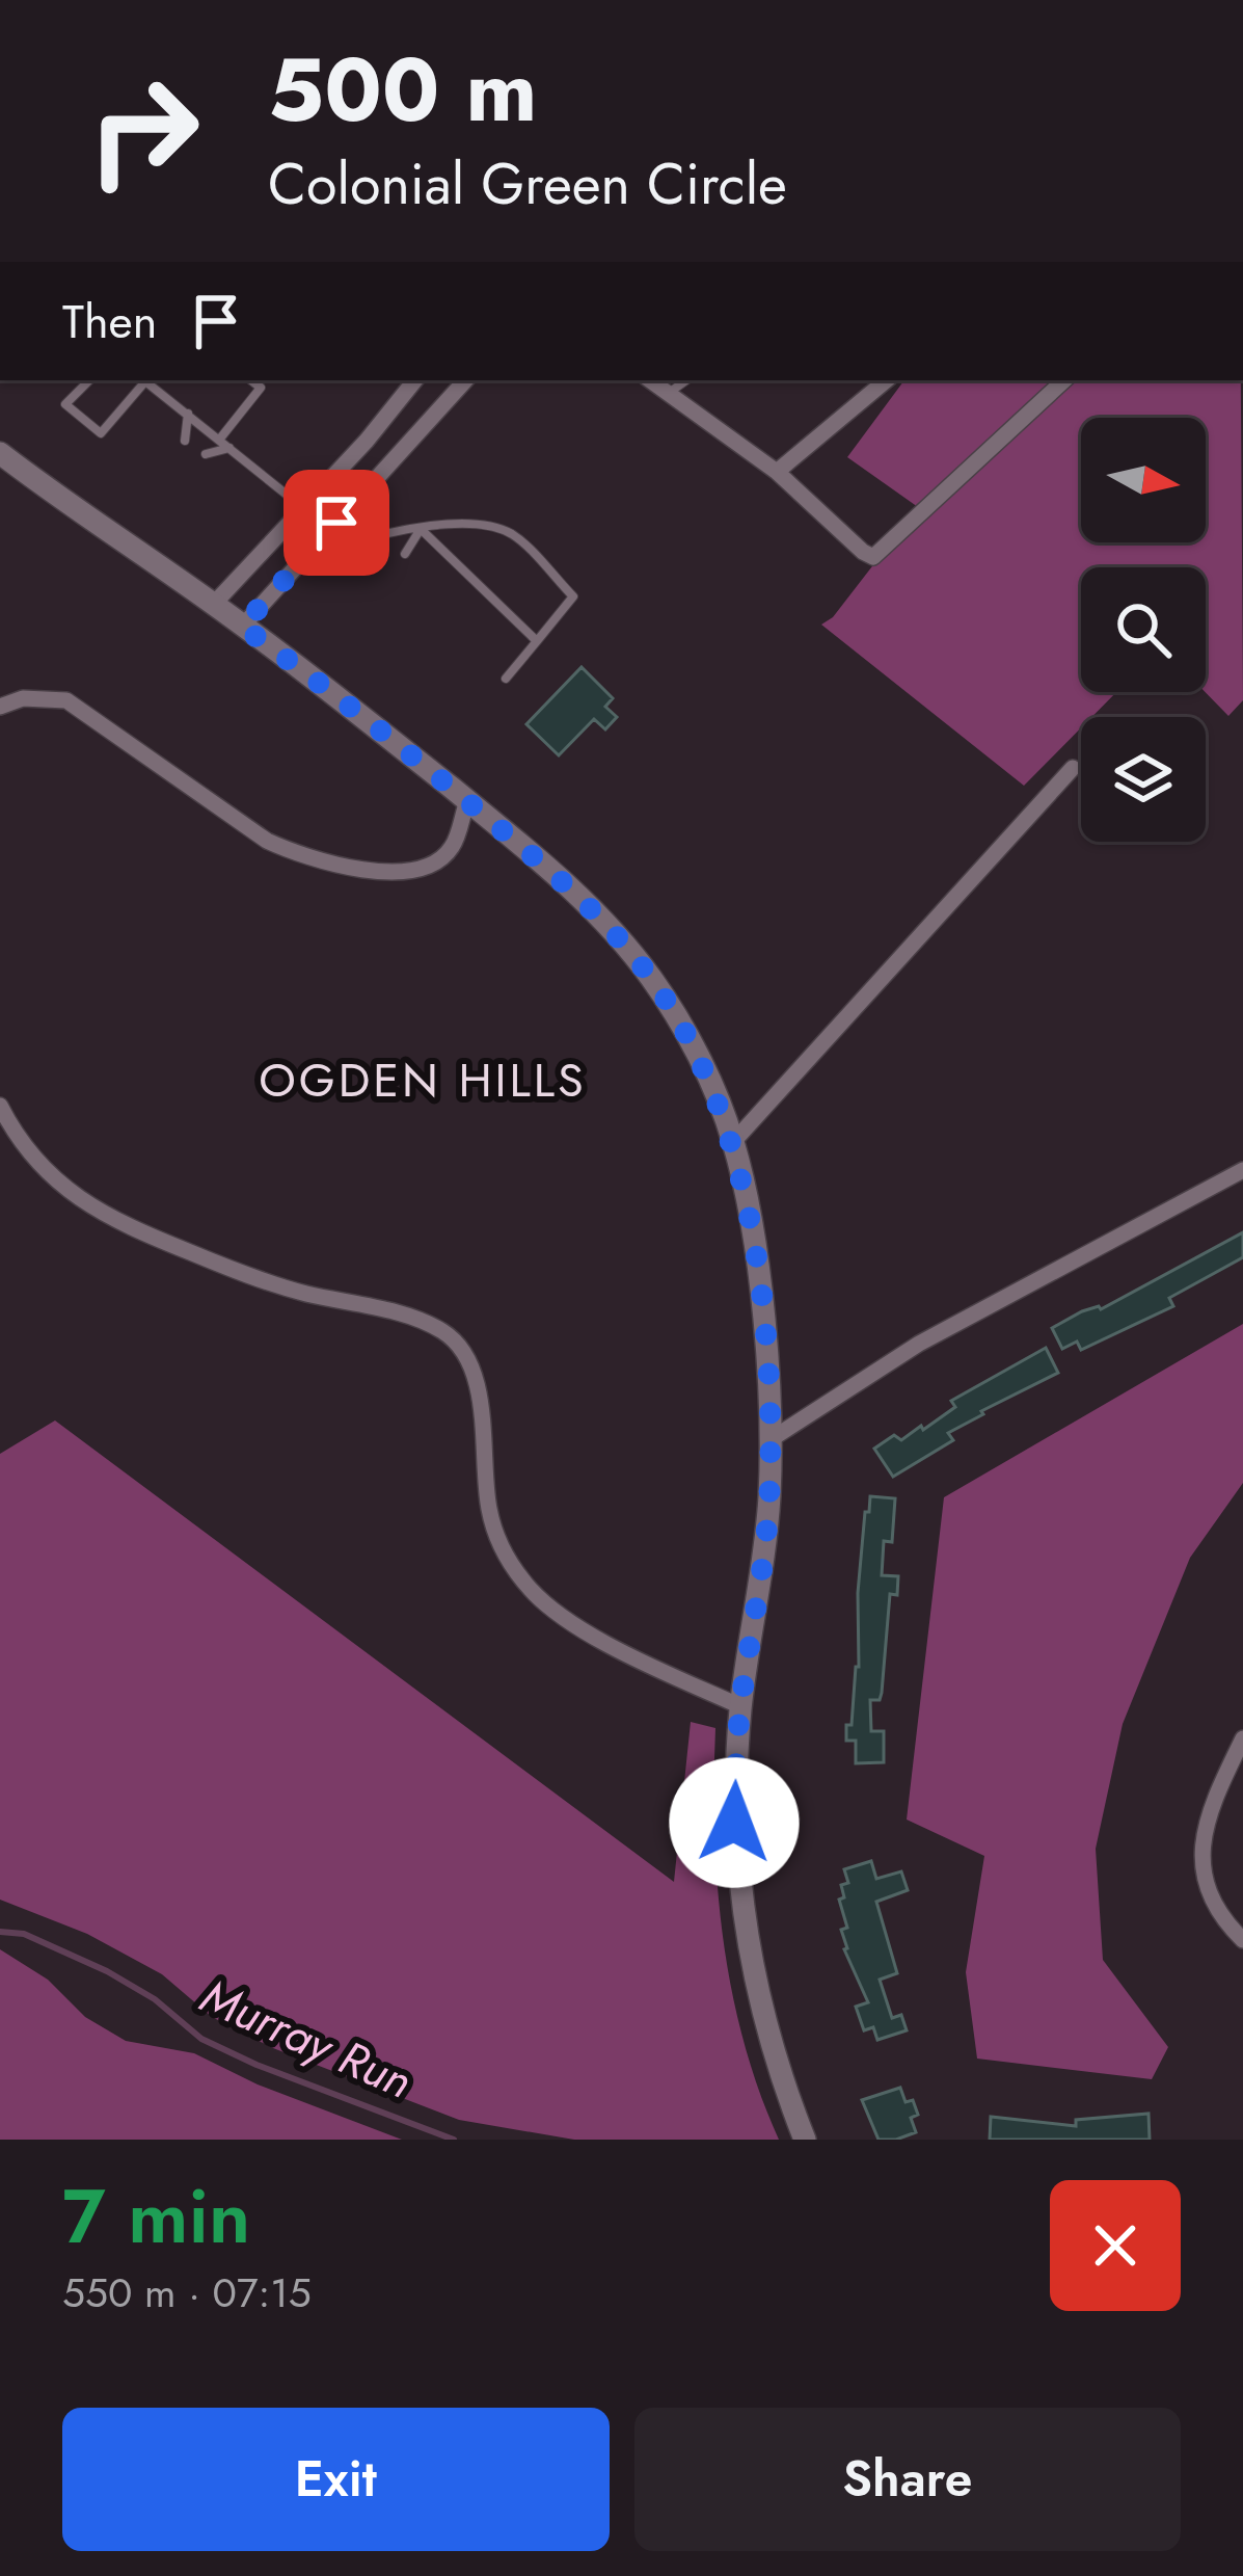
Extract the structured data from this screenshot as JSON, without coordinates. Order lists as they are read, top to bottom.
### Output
{
  "districts": ["OGDEN HILLS"],
  "water": ["Murray Run"],
  "north": "right",
  "page": {
    "turn": ["500 m", "Colonial Green Circle"],
    "then": "Then",
    "heading": ["7 min", "550 m · 07:15"],
    "buttons": ["Exit", "Share"]
  }
}
